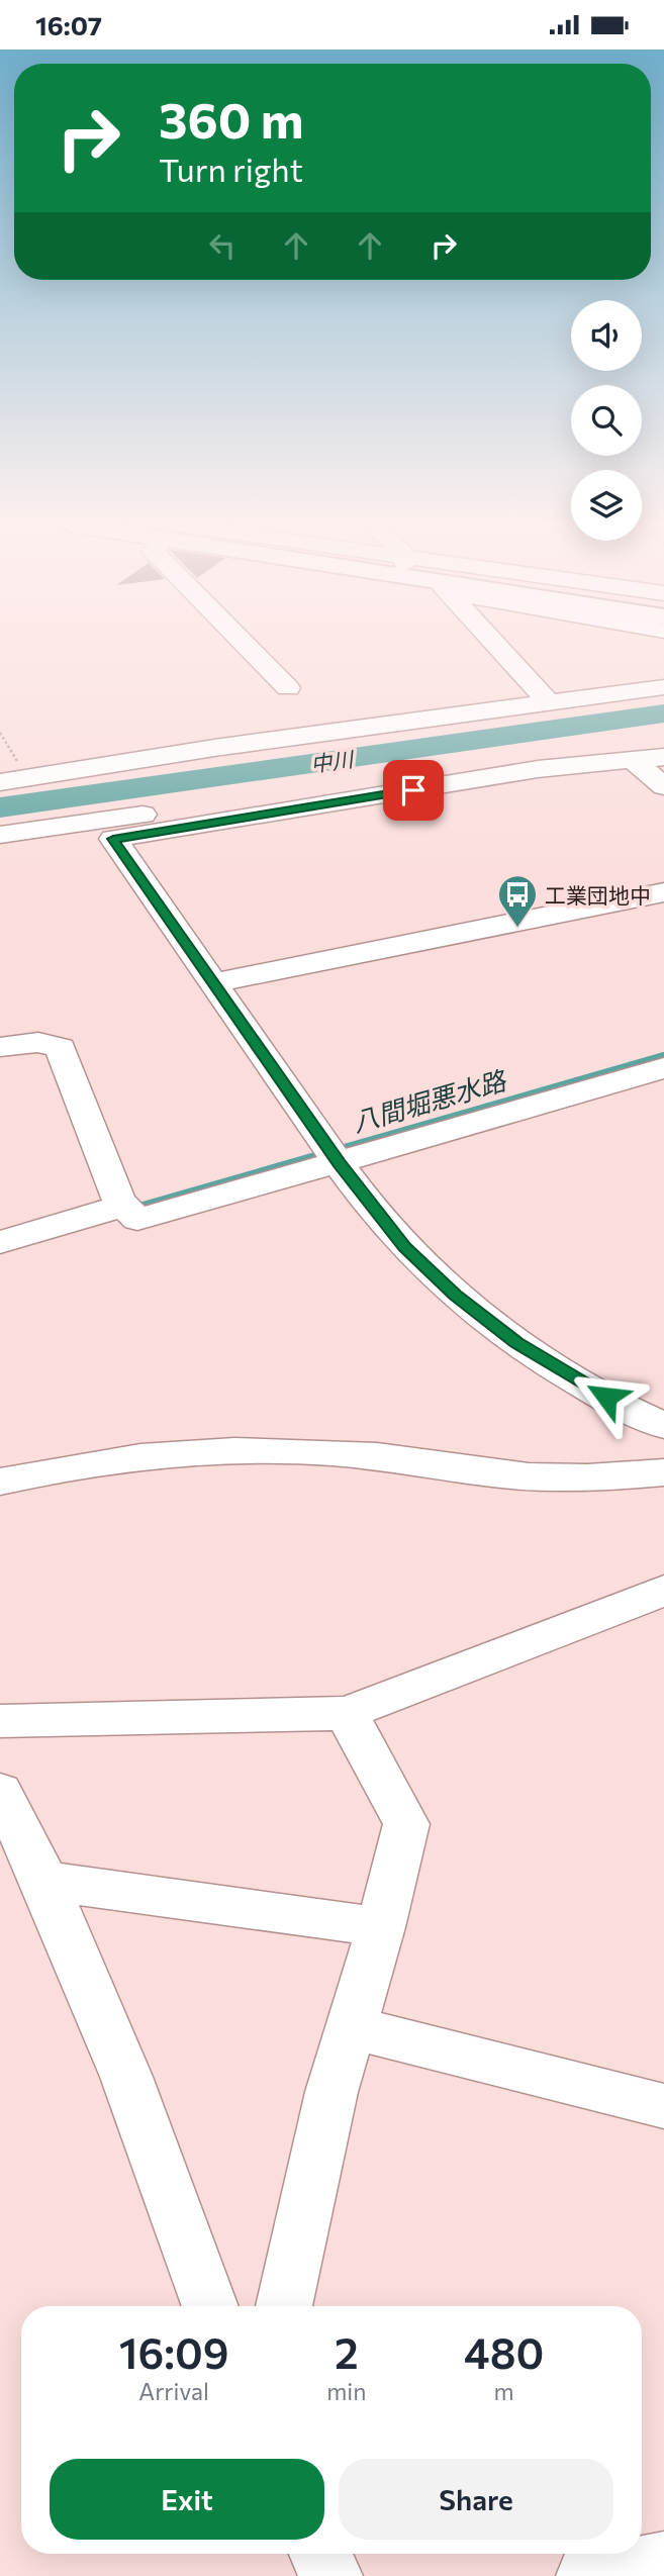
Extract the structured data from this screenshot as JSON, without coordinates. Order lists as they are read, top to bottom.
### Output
{
  "water": ["中川", "八間堀悪水路"],
  "places": {
    "bus stop": ["工業団地中"]
  },
  "page": {
    "status": "16:07",
    "turn": ["360 m", "Turn right"],
    "eta": [
      "16:09",
      "Arrival",
      "2",
      "min",
      "480",
      "m"
    ],
    "buttons": ["Exit", "Share"]
  }
}
